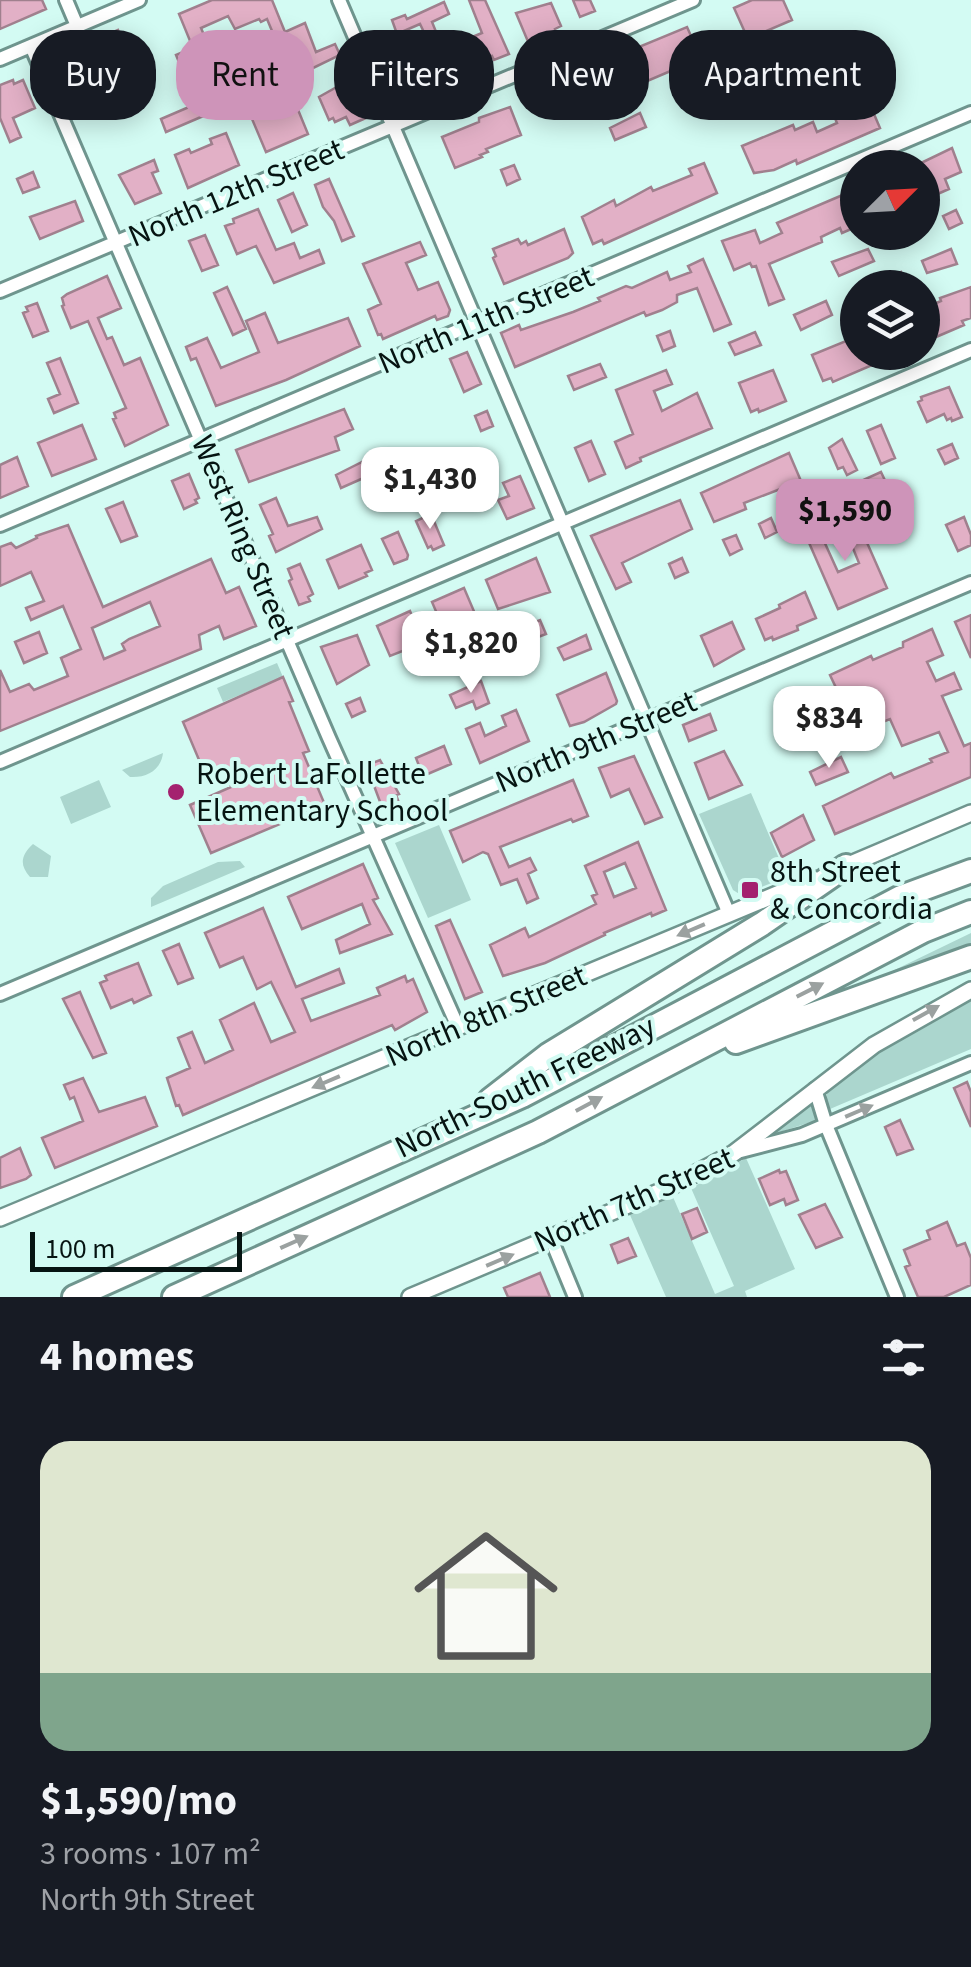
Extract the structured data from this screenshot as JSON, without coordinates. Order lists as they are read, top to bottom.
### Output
{
  "streets": {
    "highway": ["North-South Freeway"],
    "street": [
      "North 12th Street",
      "North 11th Street",
      "West Ring Street",
      "North 9th Street",
      "North 8th Street",
      "North 7th Street"
    ]
  },
  "crossings": [
    ["North 12th Street", "West Ring Street"],
    ["North 11th Street", "West Ring Street"],
    ["West Ring Street", "North 9th Street"],
    ["West Ring Street", "North 8th Street"]
  ],
  "one_way": ["North 8th Street"],
  "places": {
    "other": ["Robert LaFollette Elementary School"],
    "transit": ["8th Street & Concordia"]
  },
  "scale_bar": "100 m",
  "north": "top right",
  "page": {
    "chip": [
      "Buy",
      "Rent",
      "Filters",
      "New",
      "Apartment"
    ],
    "price": [
      "$1,430",
      "$1,590",
      "$1,820",
      "$834"
    ],
    "scale": "100 m",
    "heading": "4 homes",
    "list": [
      {
        "name": "$1,590/mo",
        "note": "3 rooms · 107 m² · North 9th Street"
      }
    ]
  }
}
